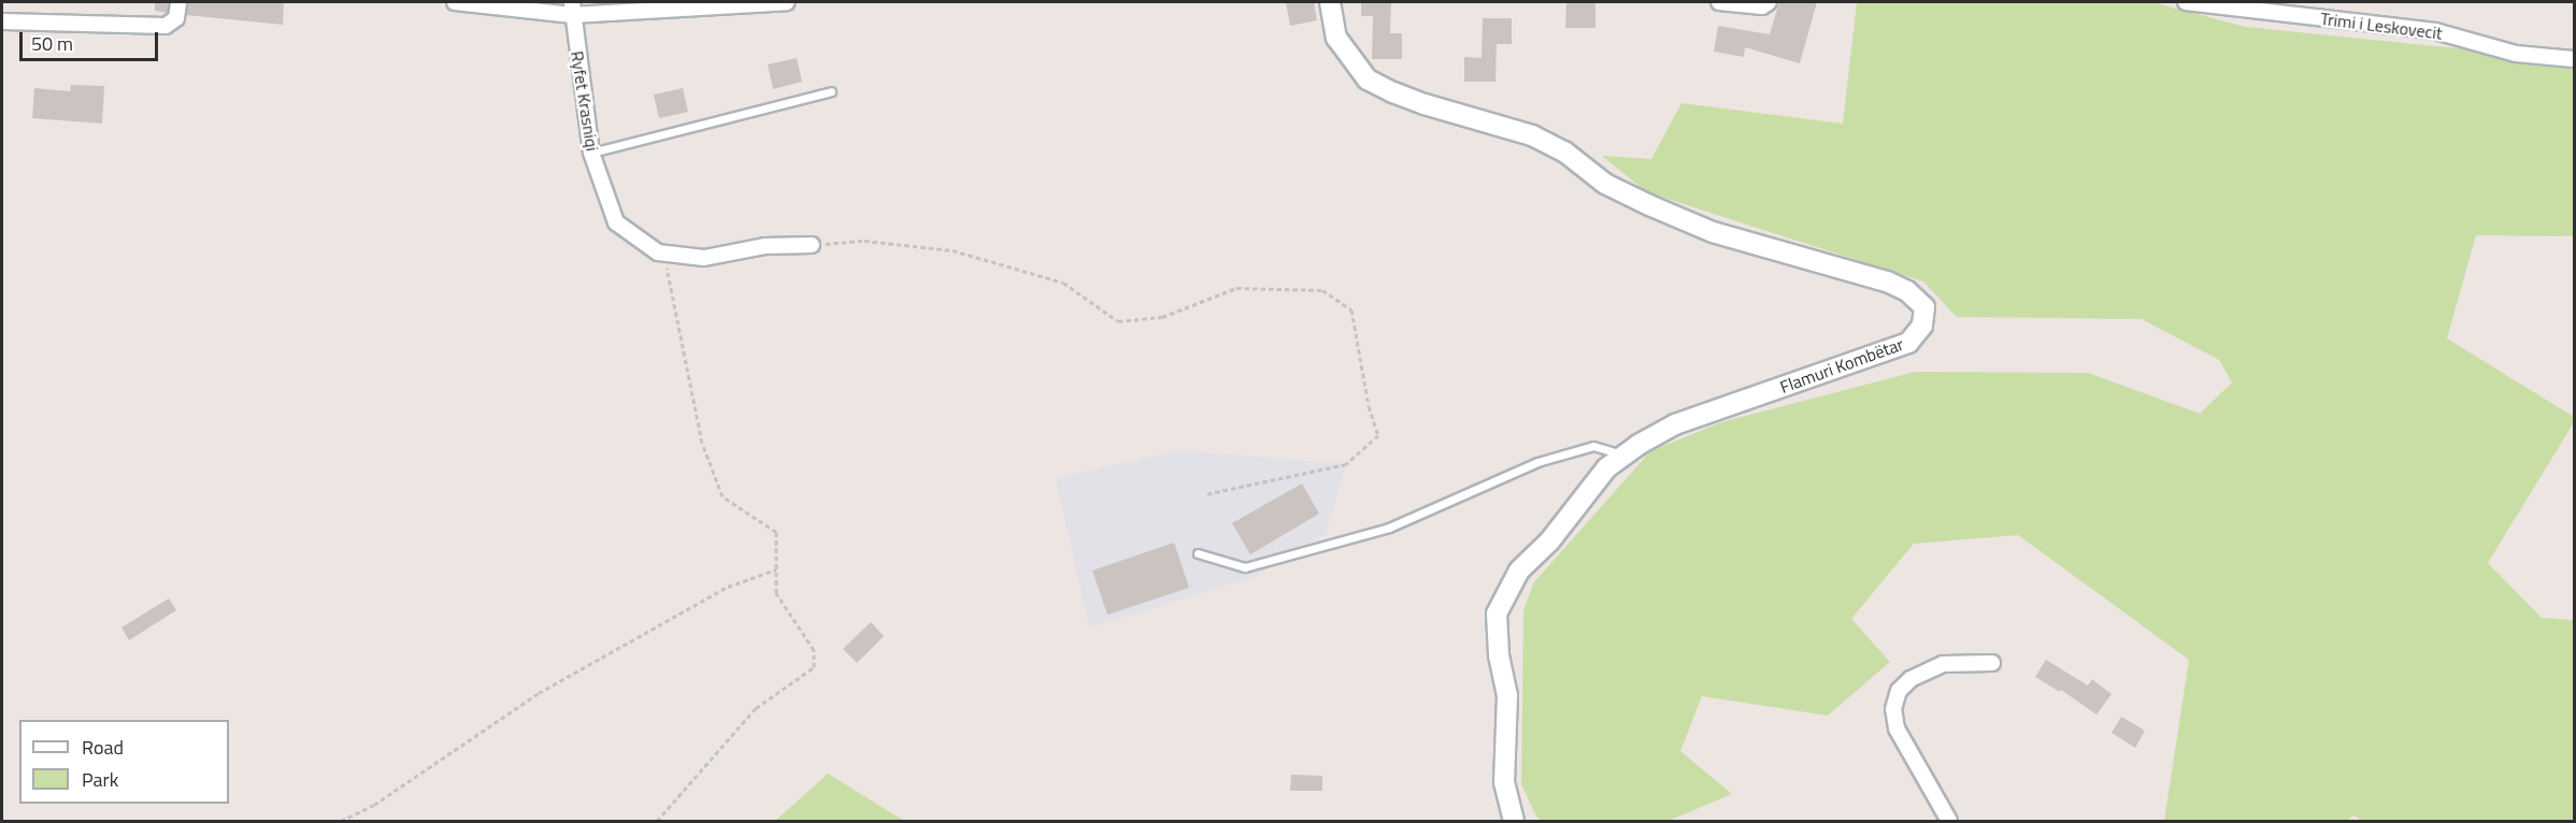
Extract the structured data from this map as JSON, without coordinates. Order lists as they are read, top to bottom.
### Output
{
  "streets": {
    "street": ["Trimi i Leskovecit", "Ryfet Krasniqi", "Flamuri Kombëtar"]
  },
  "legend": ["Road", "Park"],
  "scale_bar": "50 m"
}
